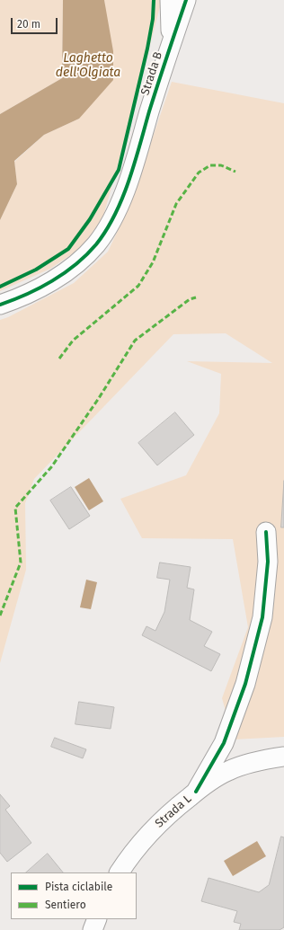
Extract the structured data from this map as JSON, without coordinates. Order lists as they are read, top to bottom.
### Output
{
  "streets": {
    "street": ["Strada B", "Strada L"]
  },
  "water": ["Laghetto dell'Olgiata"],
  "legend": ["Pista ciclabile", "Sentiero"],
  "scale_bar": "20 m"
}
